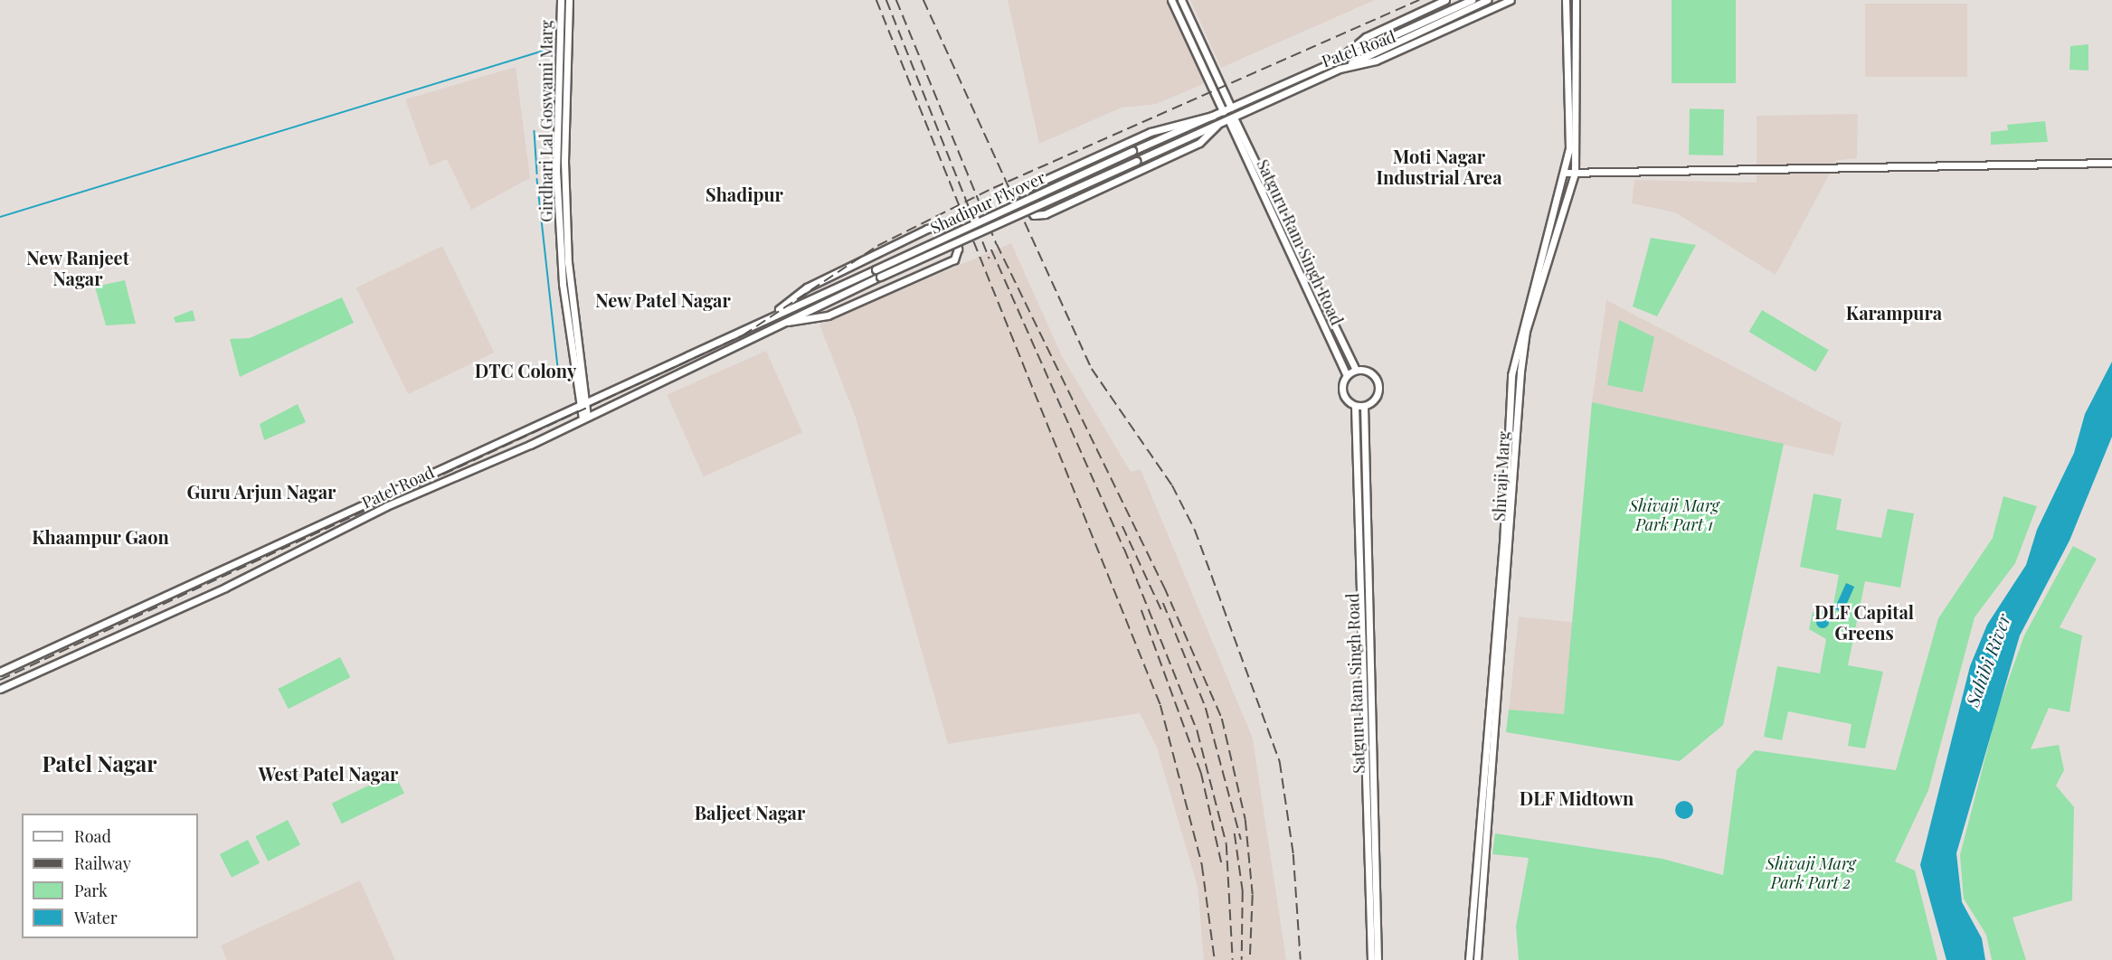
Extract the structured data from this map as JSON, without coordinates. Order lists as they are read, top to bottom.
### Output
{
  "streets": {
    "main road": [
      "Patel Road",
      "Girdhari Lal Goswami Marg",
      "Shadipur Flyover",
      "Satguru Ram Singh Road",
      "Shivaji Marg"
    ]
  },
  "crossings": [
    ["Patel Road", "Girdhari Lal Goswami Marg"],
    ["Patel Road", "Shadipur Flyover"],
    ["Patel Road", "Satguru Ram Singh Road"]
  ],
  "districts": [
    "Moti Nagar Industrial Area",
    "Shadipur",
    "New Ranjeet Nagar",
    "New Patel Nagar",
    "Karampura",
    "DTC Colony",
    "Guru Arjun Nagar",
    "Khaampur Gaon",
    "DLF Capital Greens",
    "Patel Nagar",
    "West Patel Nagar",
    "DLF Midtown",
    "Baljeet Nagar"
  ],
  "water": ["Sahibi River"],
  "parks": ["Shivaji Marg Park Part 1", "Shivaji Marg Park Part 2"],
  "legend": [
    "Road",
    "Railway",
    "Park",
    "Water"
  ]
}
